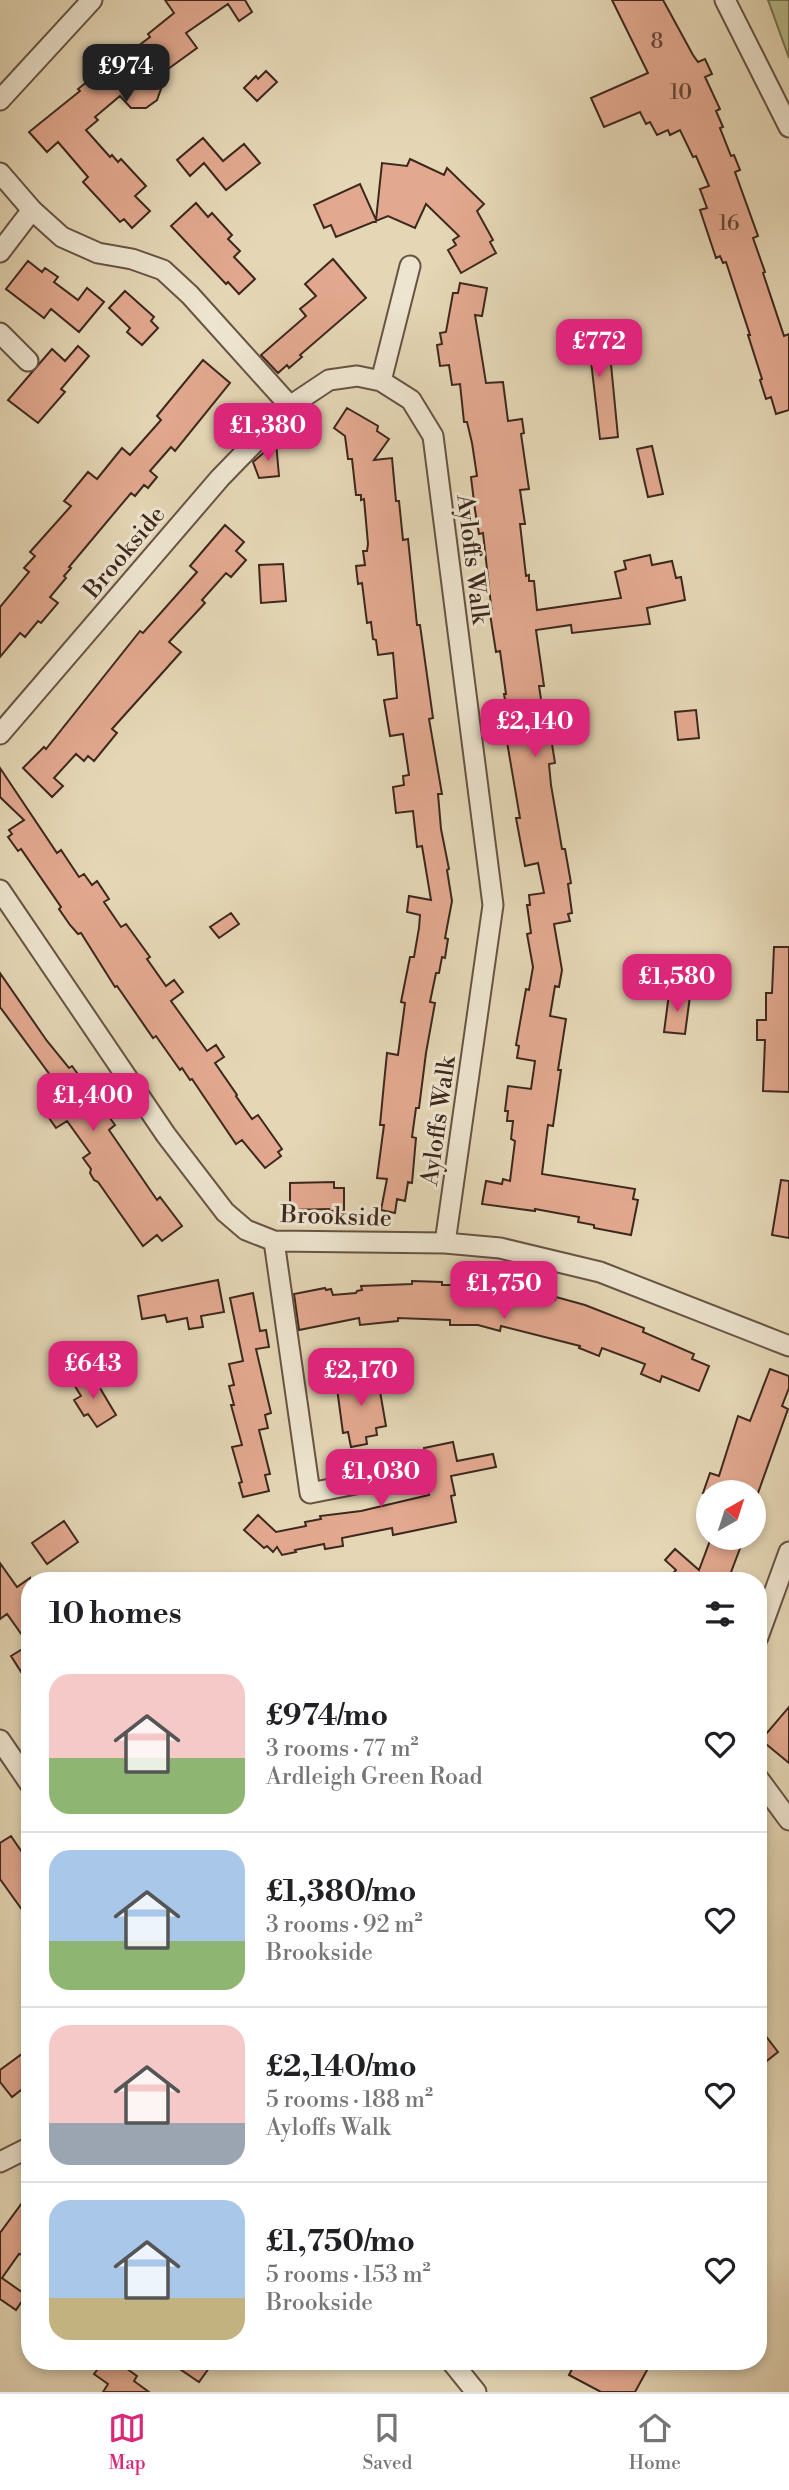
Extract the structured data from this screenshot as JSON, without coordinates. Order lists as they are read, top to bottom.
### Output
{
  "streets": {
    "street": ["Brookside", "Ayloffs Walk"]
  },
  "crossings": [
    ["Brookside", "Ayloffs Walk"]
  ],
  "house_numbers": ["8", "10", "16"],
  "north": "top right",
  "page": {
    "price": [
      "£974",
      "£772",
      "£1,380",
      "£2,140",
      "£1,580",
      "£1,400",
      "£1,750",
      "£643",
      "£2,170",
      "£1,030"
    ],
    "heading": "10 homes",
    "list": [
      {
        "name": "£974/mo",
        "note": "3 rooms · 77 m² · Ardleigh Green Road"
      },
      {
        "name": "£1,380/mo",
        "note": "3 rooms · 92 m² · Brookside"
      },
      {
        "name": "£2,140/mo",
        "note": "5 rooms · 188 m² · Ayloffs Walk"
      },
      {
        "name": "£1,750/mo",
        "note": "5 rooms · 153 m² · Brookside"
      }
    ],
    "tabs": ["Map", "Saved", "Home"]
  }
}
